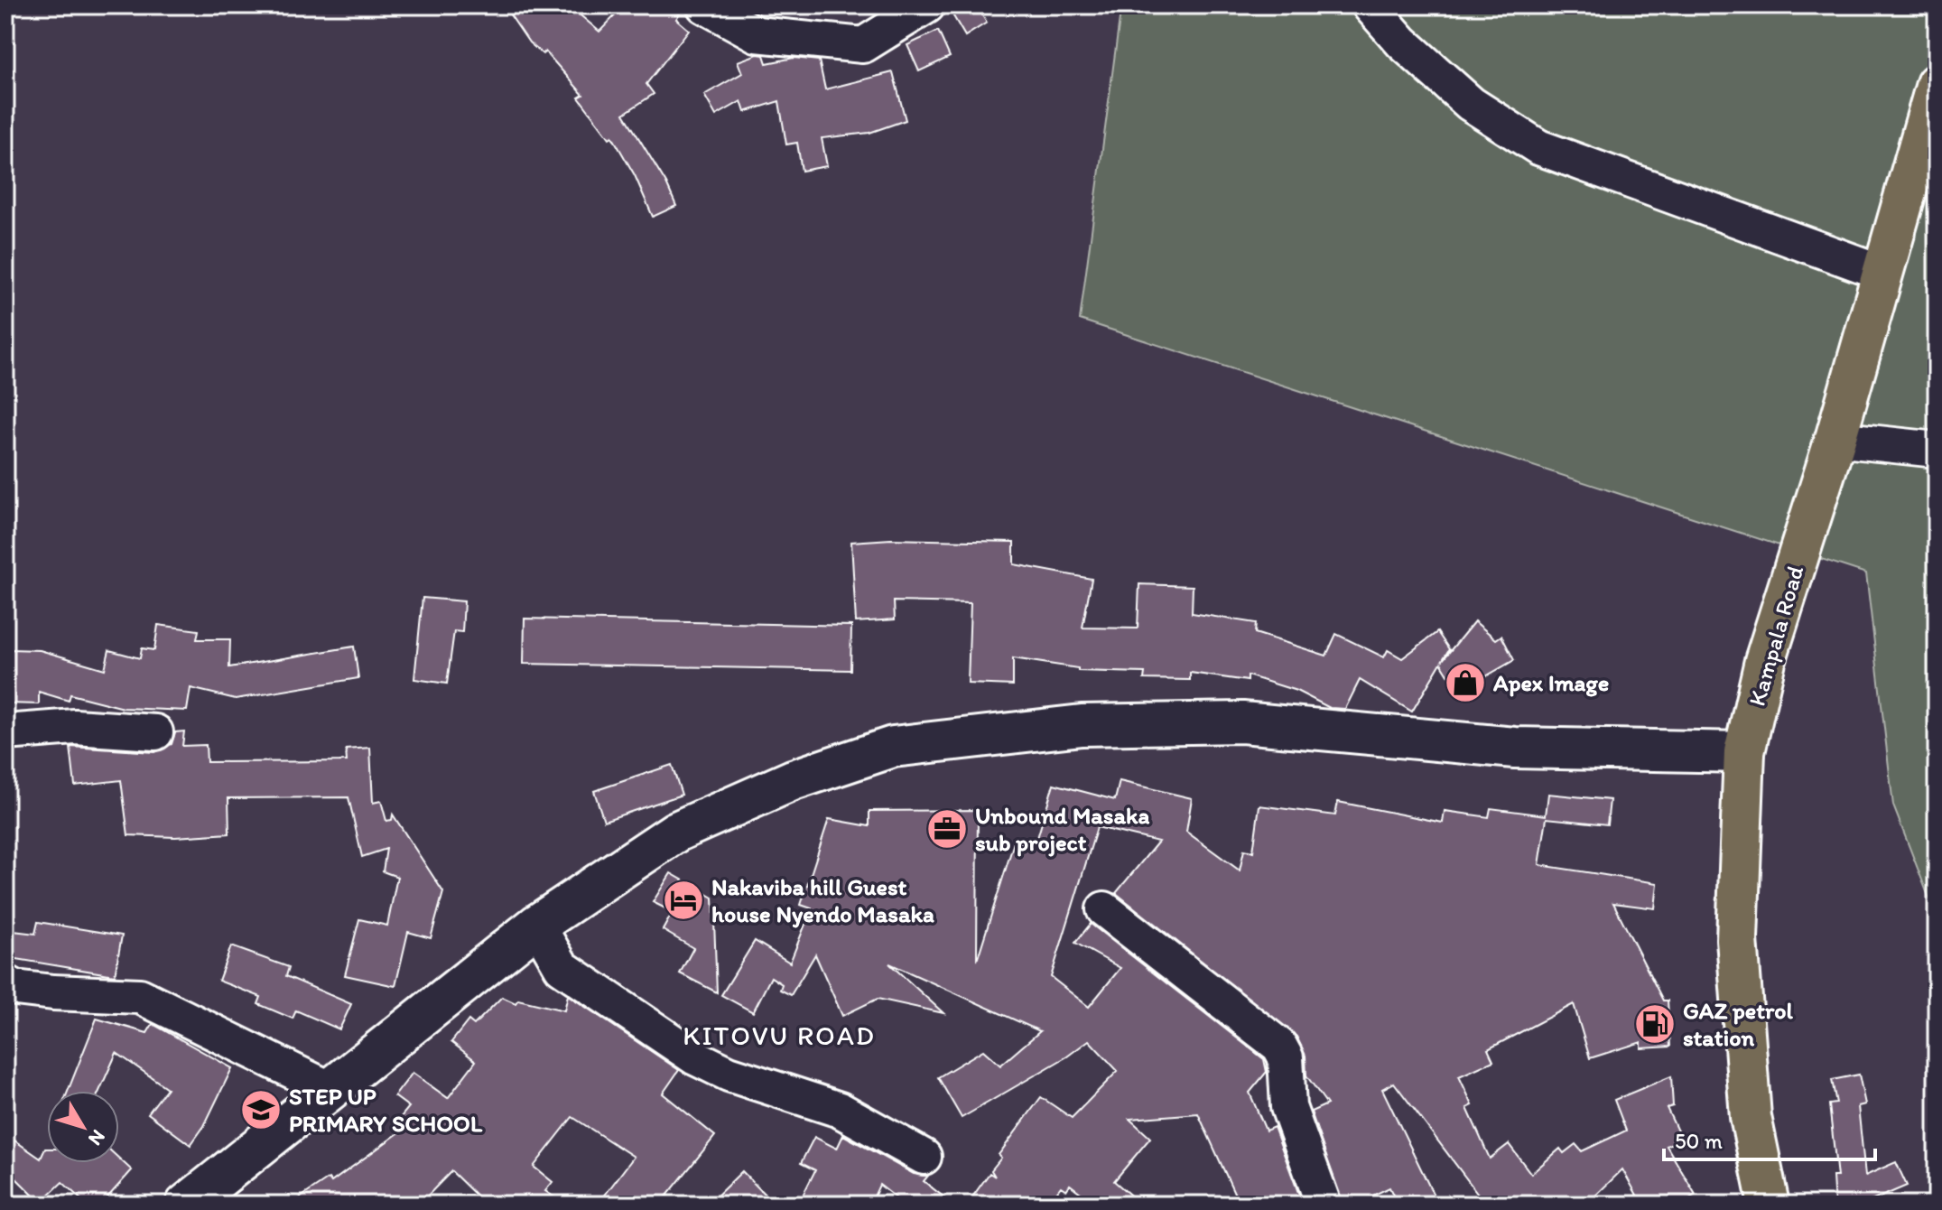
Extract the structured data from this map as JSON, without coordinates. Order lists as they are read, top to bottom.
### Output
{
  "streets": {
    "main road": ["Kampala Road"]
  },
  "districts": ["KITOVU ROAD"],
  "places": {
    "shop": ["Apex Image"],
    "office": ["Unbound Masaka sub project"],
    "hotel": ["Nakaviba hill Guest house Nyendo Masaka"],
    "fuel station": ["GAZ petrol station"],
    "school or university": ["STEP UP PRIMARY SCHOOL"]
  },
  "scale_bar": "50 m",
  "north": "bottom right"
}
